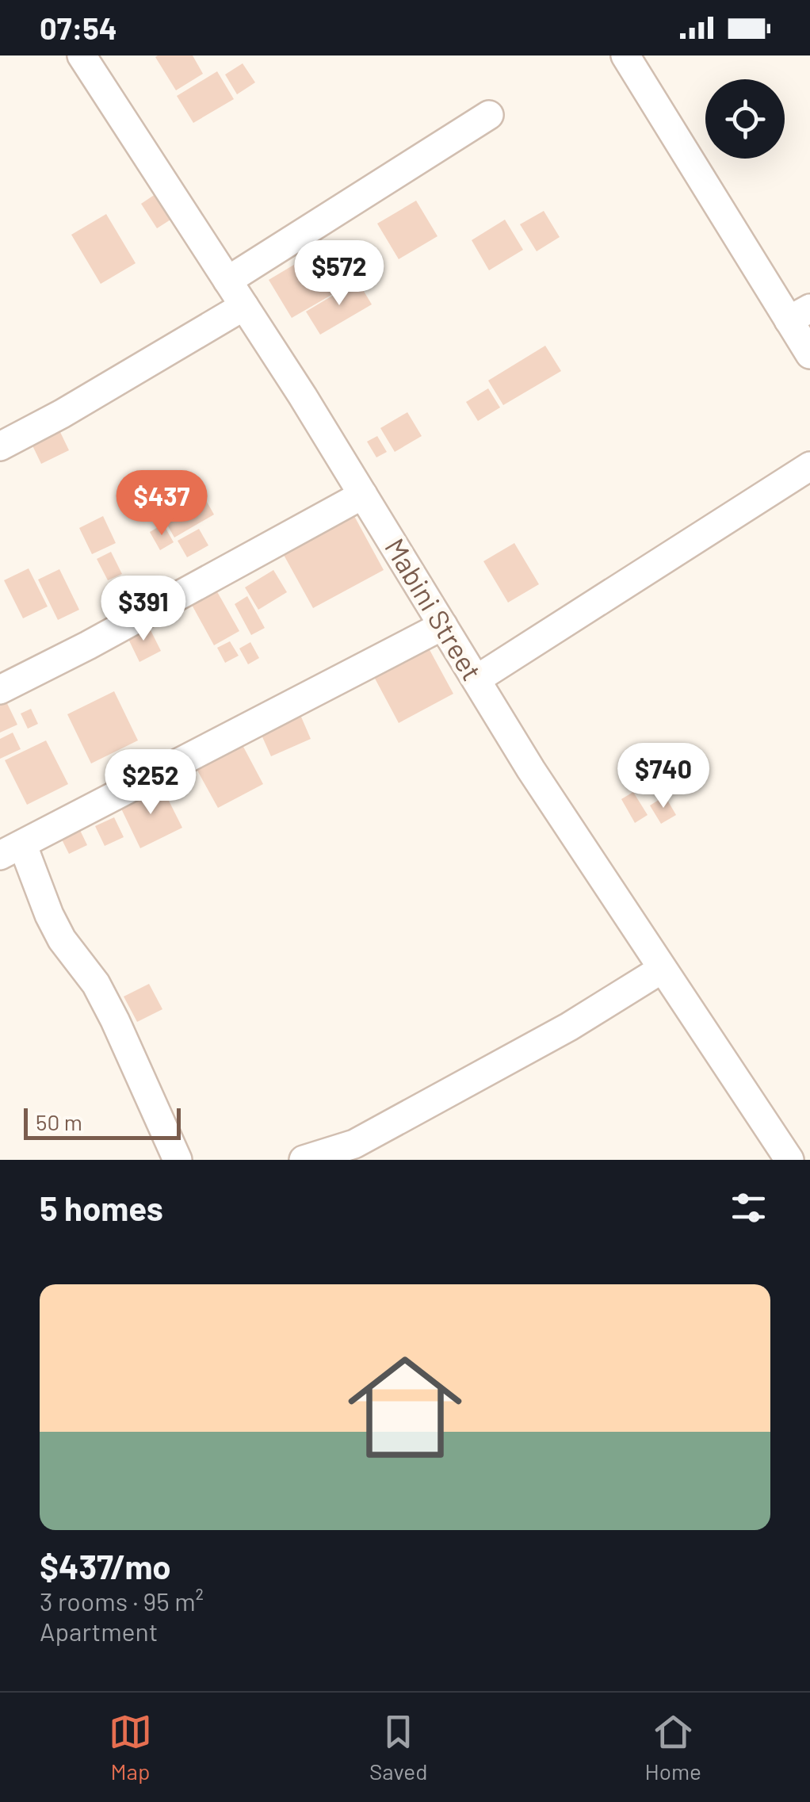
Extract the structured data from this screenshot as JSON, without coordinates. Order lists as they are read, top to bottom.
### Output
{
  "streets": {
    "street": ["Mabini Street"]
  },
  "scale_bar": "50 m",
  "page": {
    "status": "07:54",
    "price": [
      "$572",
      "$437",
      "$391",
      "$740",
      "$252"
    ],
    "scale": "50 m",
    "heading": "5 homes",
    "list": [
      {
        "name": "$437/mo",
        "note": "3 rooms · 95 m² · Apartment"
      }
    ],
    "tabs": ["Map", "Saved", "Home"]
  }
}
